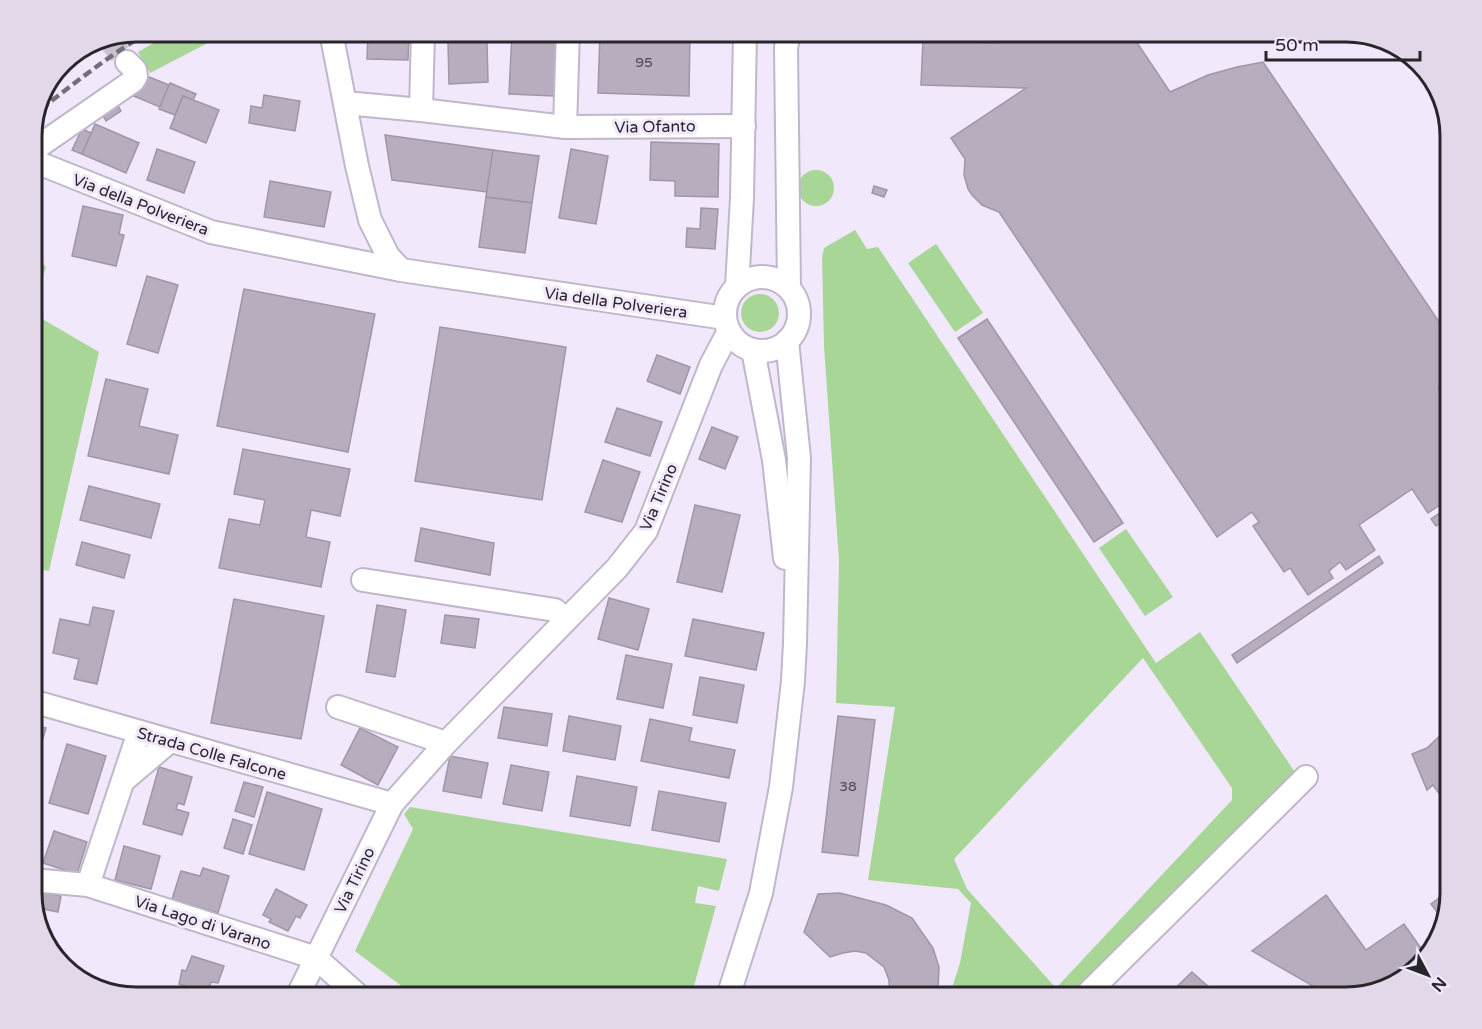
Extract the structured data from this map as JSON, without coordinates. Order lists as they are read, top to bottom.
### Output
{
  "streets": {
    "street": [
      "Via Ofanto",
      "Via della Polveriera",
      "Via Tirino",
      "Strada Colle Falcone",
      "Via Lago di Varano"
    ]
  },
  "crossings": [
    ["Via della Polveriera", "Via Tirino"],
    ["Via Tirino", "Strada Colle Falcone"],
    ["Via Tirino", "Via Lago di Varano"]
  ],
  "house_numbers": ["95", "38"],
  "scale_bar": "50 m",
  "north": "bottom right"
}
